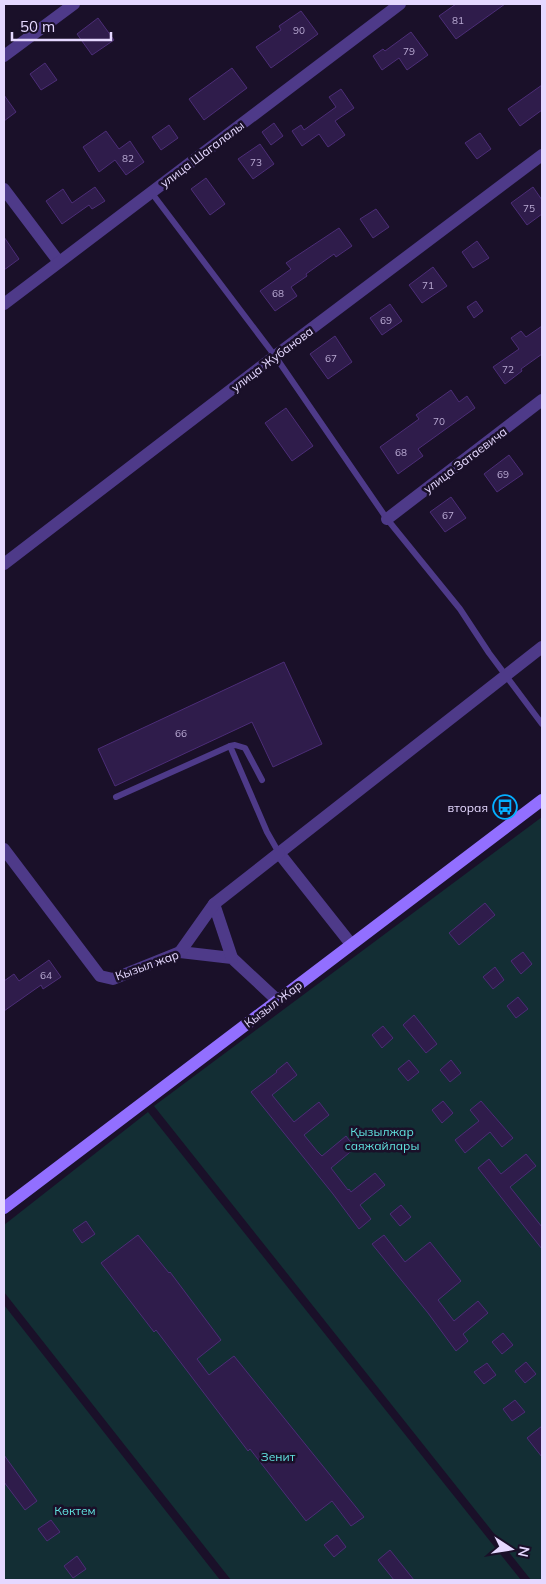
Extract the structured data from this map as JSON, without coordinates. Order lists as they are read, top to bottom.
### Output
{
  "streets": {
    "main road": ["Кызыл Жар"],
    "street": [
      "улица Шагалалы",
      "улица Жубанова",
      "улица Затаевича",
      "Кызыл жар"
    ]
  },
  "crossings": [
    ["Кызыл жар", "Кызыл Жар"]
  ],
  "parks": ["Қызылжар саяжайлары", "Зенит", "Көктем"],
  "places": {
    "bus stop": ["вторая"]
  },
  "house_numbers": [
    "81",
    "90",
    "79",
    "82",
    "73",
    "75",
    "71",
    "68",
    "69",
    "67",
    "72",
    "70",
    "68",
    "69",
    "67",
    "66",
    "64"
  ],
  "scale_bar": "50 m",
  "north": "right"
}
